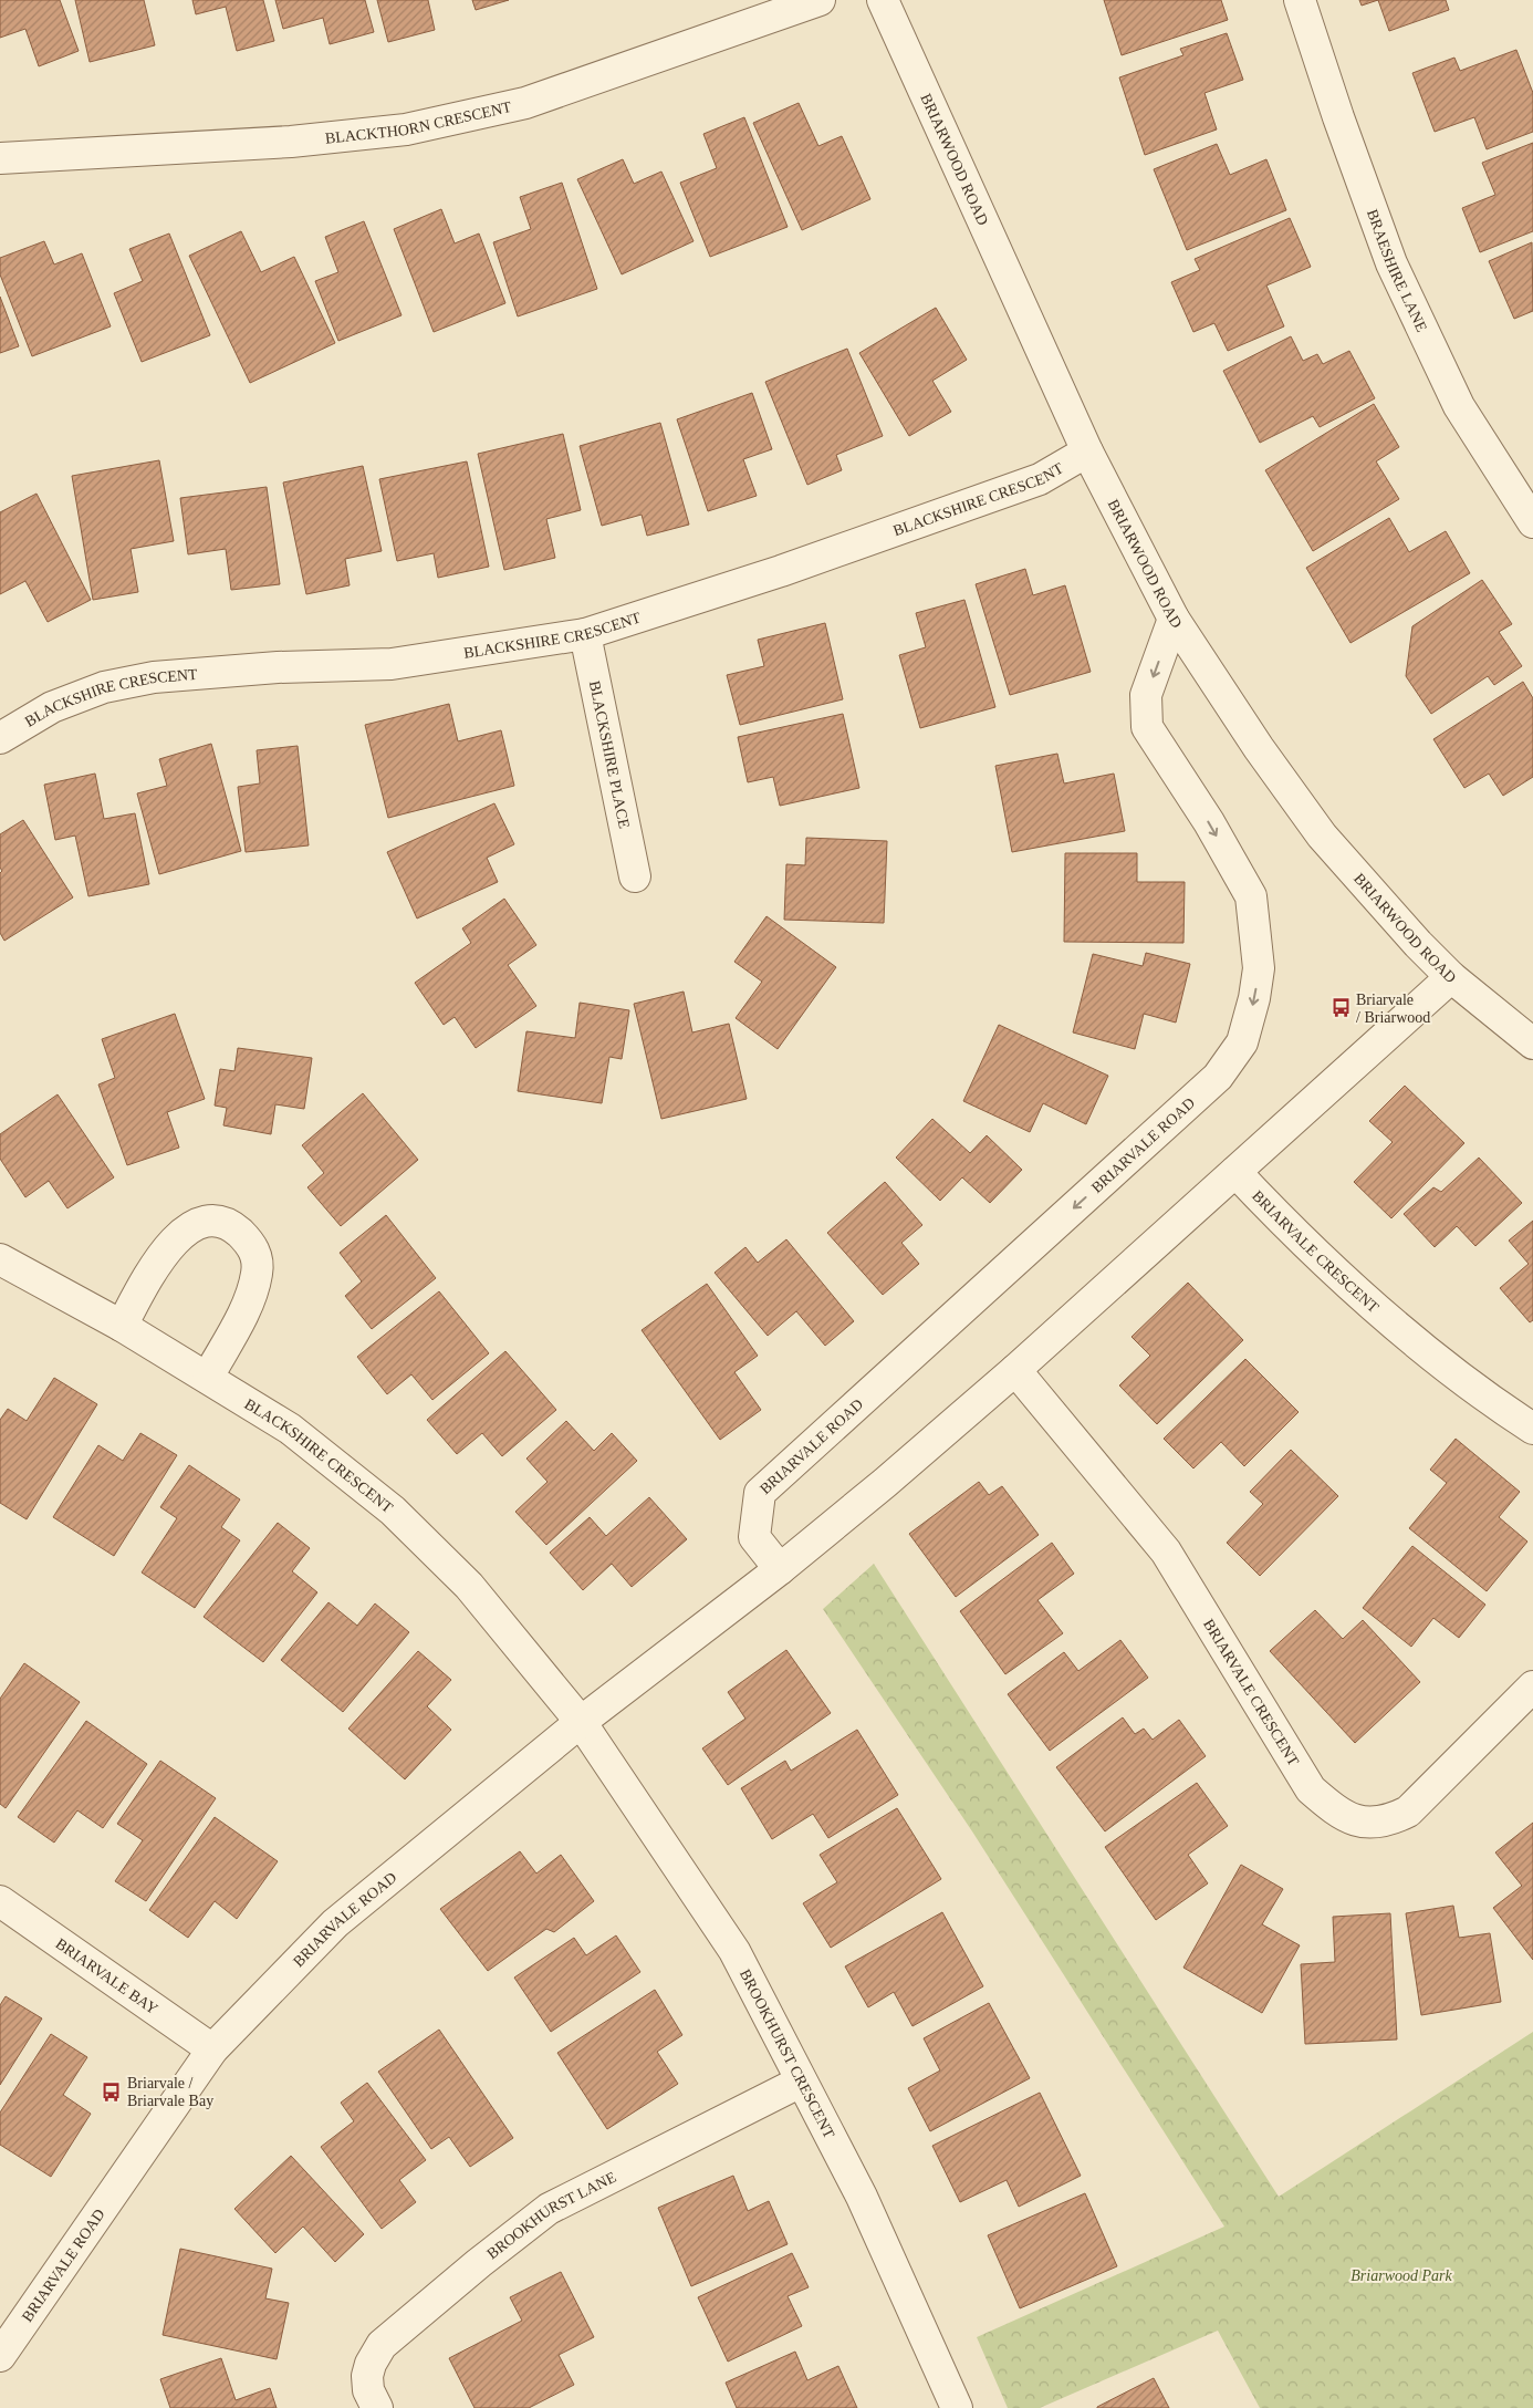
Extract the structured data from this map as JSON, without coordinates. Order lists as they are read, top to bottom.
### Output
{
  "streets": {
    "street": [
      "BLACKTHORN CRESCENT",
      "BRIARWOOD ROAD",
      "BRAESHIRE LANE",
      "BLACKSHIRE CRESCENT",
      "BLACKSHIRE PLACE",
      "BRIARVALE ROAD",
      "BRIARVALE CRESCENT",
      "BRIARVALE BAY",
      "BROOKHURST CRESCENT",
      "BROOKHURST LANE"
    ]
  },
  "crossings": [
    ["BRIARWOOD ROAD", "BLACKSHIRE CRESCENT"],
    ["BRIARWOOD ROAD", "BRIARVALE ROAD"],
    ["BLACKSHIRE CRESCENT", "BLACKSHIRE PLACE"],
    ["BLACKSHIRE CRESCENT", "BRIARVALE ROAD"],
    ["BLACKSHIRE CRESCENT", "BROOKHURST CRESCENT"],
    ["BRIARVALE ROAD", "BRIARVALE CRESCENT"],
    ["BRIARVALE ROAD", "BRIARVALE BAY"],
    ["BRIARVALE ROAD", "BROOKHURST CRESCENT"],
    ["BROOKHURST CRESCENT", "BROOKHURST LANE"]
  ],
  "parks": ["Briarwood Park"],
  "places": {
    "bus stop": ["Briarvale / Briarwood", "Briarvale / Briarvale Bay"]
  }
}
